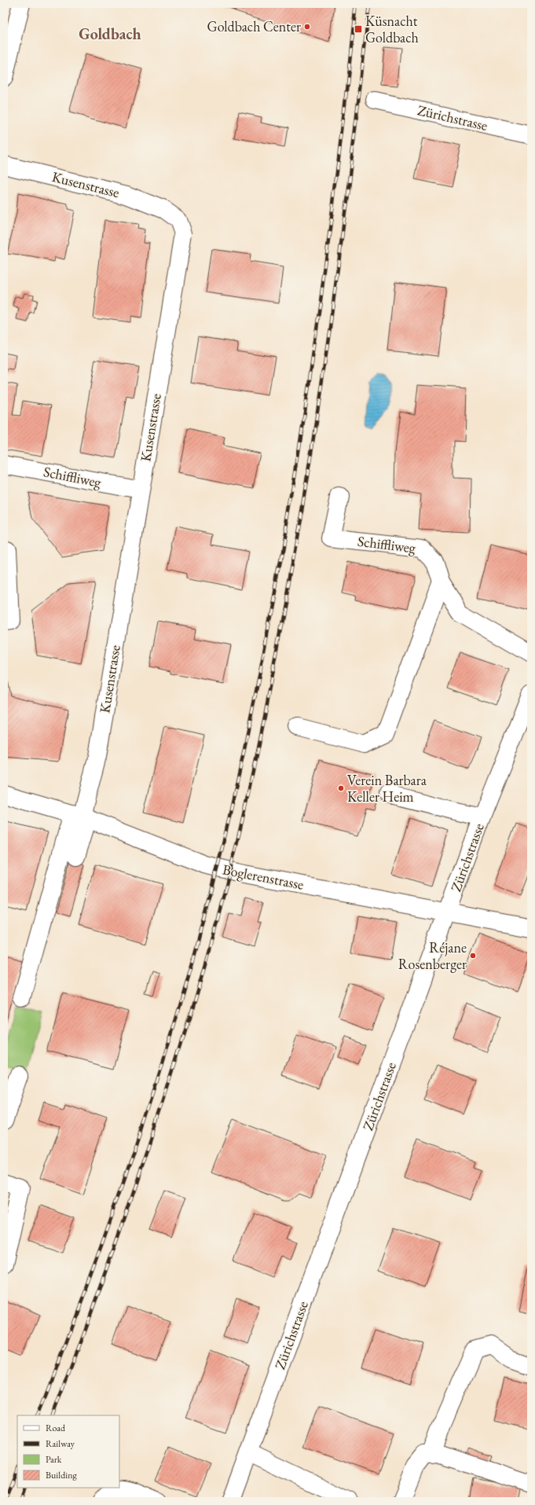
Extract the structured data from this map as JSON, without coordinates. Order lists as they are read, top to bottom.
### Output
{
  "streets": {
    "street": [
      "Zürichstrasse",
      "Kusenstrasse",
      "Schiffliweg",
      "Boglerenstrasse"
    ]
  },
  "crossings": [
    ["Zürichstrasse", "Boglerenstrasse"],
    ["Kusenstrasse", "Schiffliweg"],
    ["Kusenstrasse", "Boglerenstrasse"]
  ],
  "districts": ["Goldbach"],
  "places": {
    "other": ["Goldbach Center", "Verein Barbara Keller Heim", "Réjane Rosenberger"],
    "transit": ["Küsnacht Goldbach"]
  },
  "legend": [
    "Road",
    "Railway",
    "Park",
    "Building"
  ]
}
